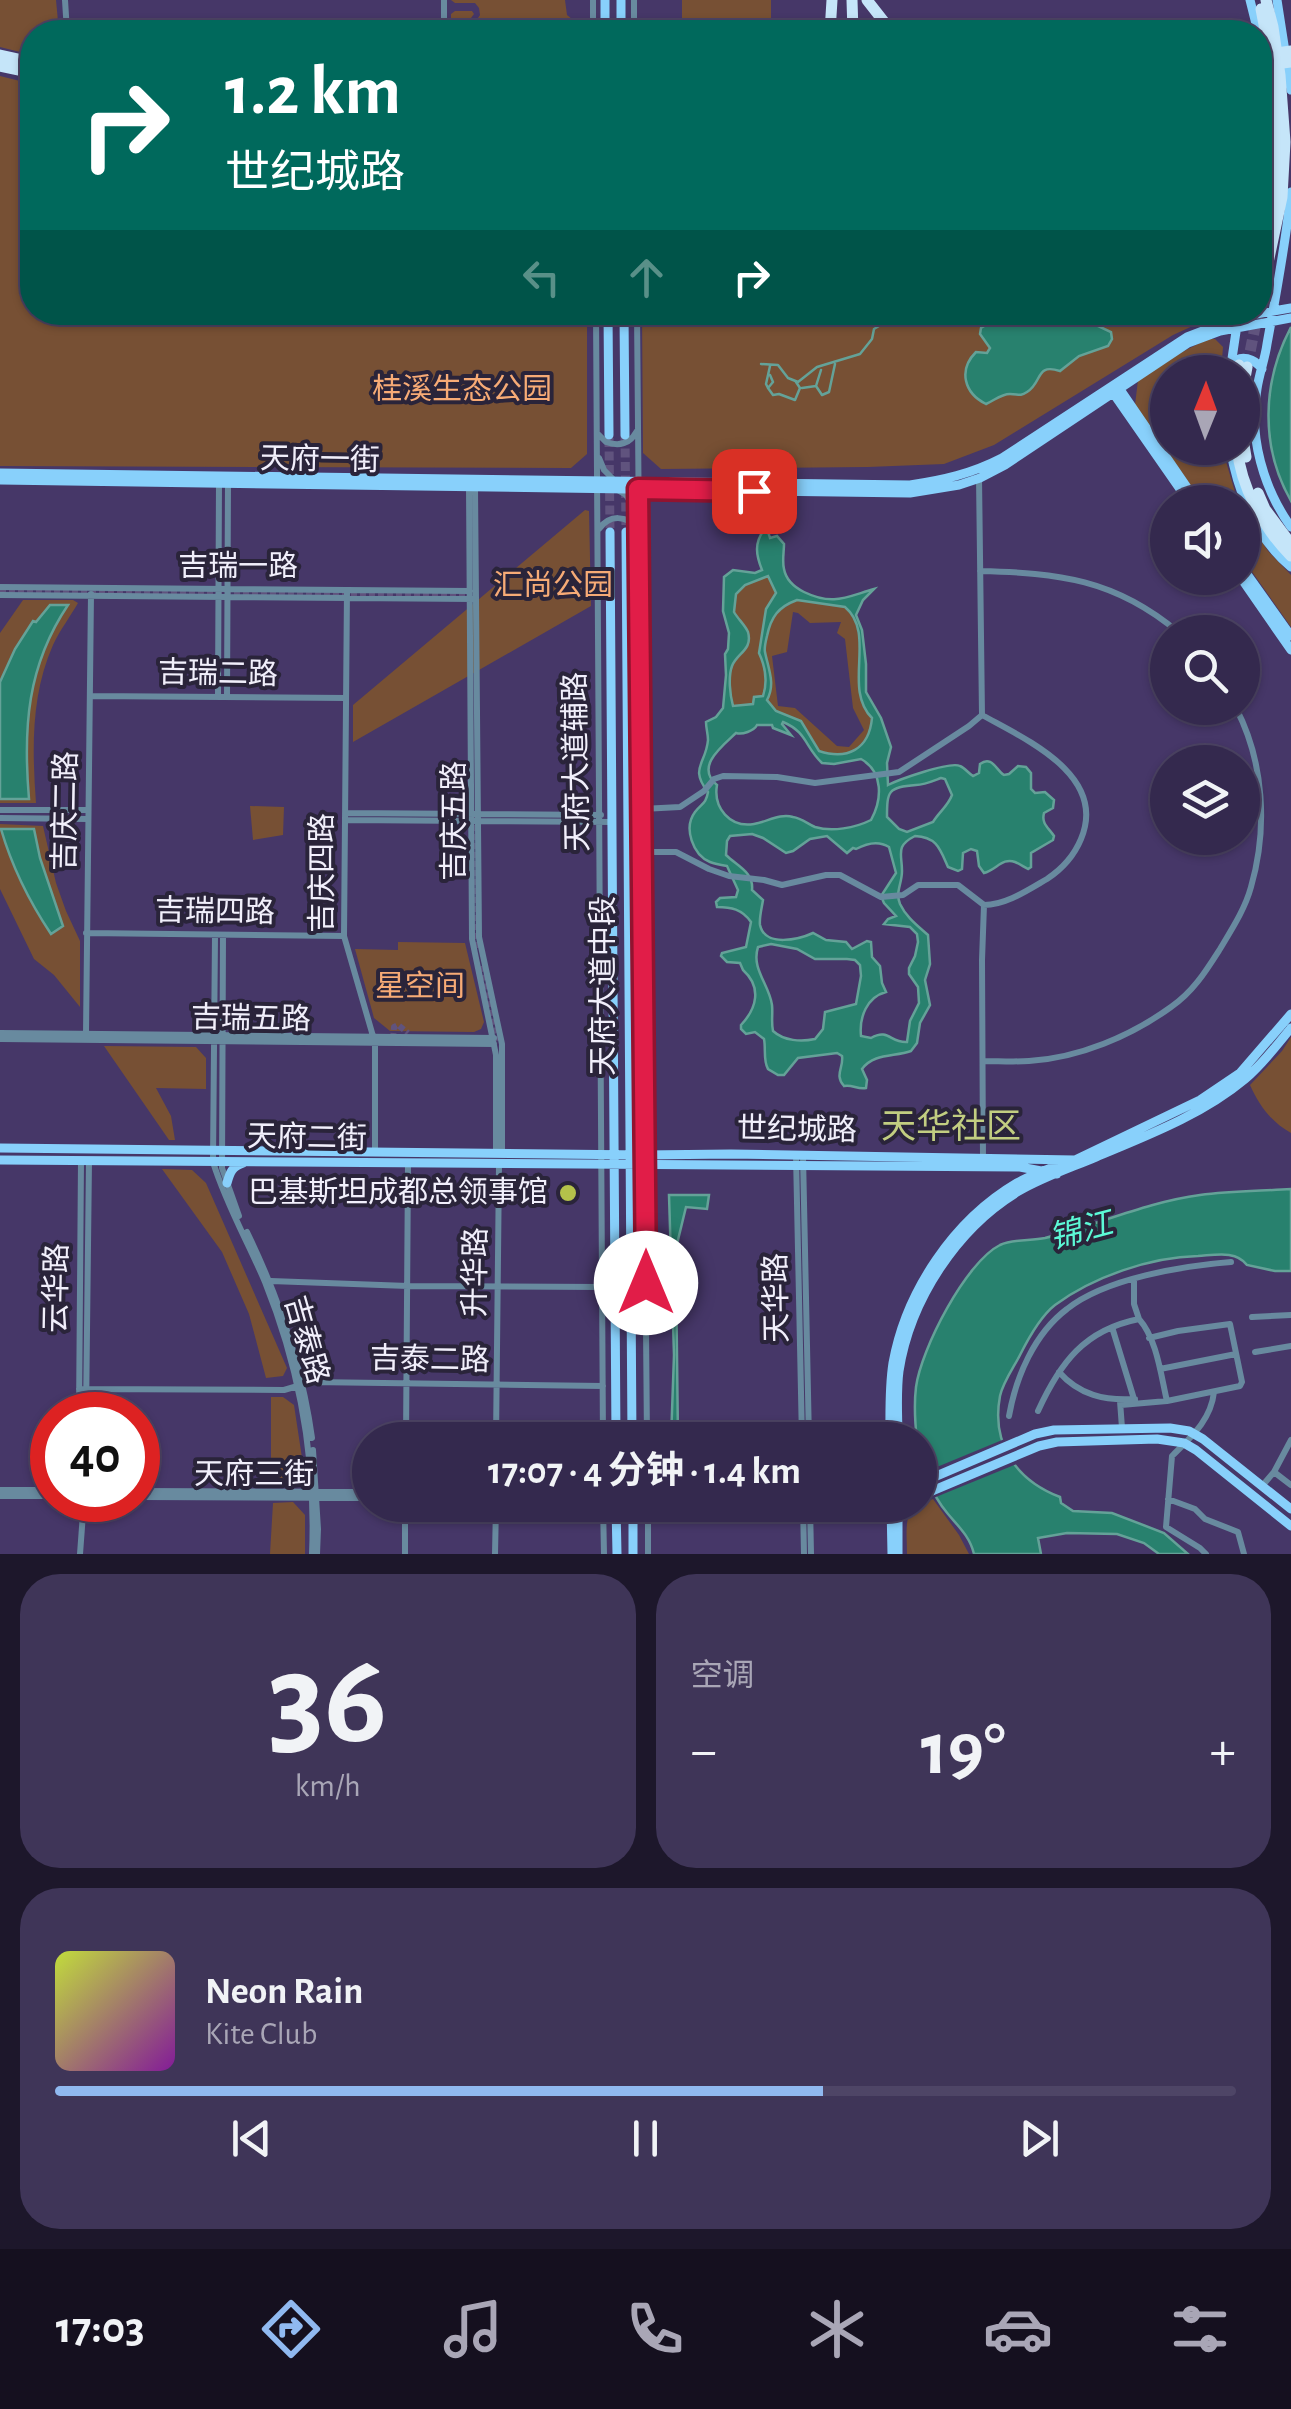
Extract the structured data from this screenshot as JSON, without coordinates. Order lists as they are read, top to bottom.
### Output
{
  "streets": {
    "main road": [
      "天府一街",
      "天府大道中段",
      "世纪城路",
      "天府二街"
    ],
    "street": [
      "吉瑞一路",
      "吉瑞二路",
      "天府大道辅路",
      "吉庆二路",
      "吉庆五路",
      "吉庆四路",
      "吉瑞四路",
      "吉瑞五路",
      "升华路",
      "云华路",
      "天华路",
      "吉泰路",
      "吉泰二路",
      "天府三街"
    ]
  },
  "crossings": [
    ["天府一街", "天府大道辅路"],
    ["天府一街", "吉庆五路"],
    ["吉瑞一路", "吉庆二路"],
    ["吉瑞一路", "吉庆五路"],
    ["吉瑞一路", "吉庆四路"],
    ["吉瑞二路", "吉庆二路"],
    ["吉瑞二路", "吉庆四路"],
    ["天府大道辅路", "天府二街"],
    ["天府大道辅路", "吉泰二路"],
    ["吉庆二路", "吉瑞四路"],
    ["吉庆二路", "吉瑞五路"],
    ["吉庆五路", "吉瑞五路"],
    ["吉庆五路", "天府二街"],
    ["吉庆四路", "吉瑞四路"],
    ["吉庆四路", "吉瑞五路"],
    ["吉庆四路", "天府二街"],
    ["天府大道中段", "世纪城路"],
    ["天府大道中段", "天府二街"],
    ["世纪城路", "天府二街"],
    ["世纪城路", "天华路"],
    ["天府二街", "升华路"],
    ["天府二街", "云华路"],
    ["天府二街", "吉泰路"],
    ["升华路", "吉泰二路"],
    ["云华路", "吉泰二路"],
    ["吉泰路", "吉泰二路"],
    ["吉泰路", "天府三街"]
  ],
  "districts": ["天华社区"],
  "water": ["锦江"],
  "parks": ["桂溪生态公园", "汇尚公园", "星空间"],
  "places": ["巴基斯坦成都总领事馆"],
  "north": "top",
  "page": {
    "turn": ["1.2 km", "世纪城路"],
    "limit": "40",
    "trip": "17:07 · 4 分钟 · 1.4 km",
    "tile": [
      ["36", "km/h"],
      "空调"
    ],
    "heat": ["−", "19°", "+"],
    "song": ["Neon Rain", "Kite Club"],
    "tabs": "17:03"
  }
}
